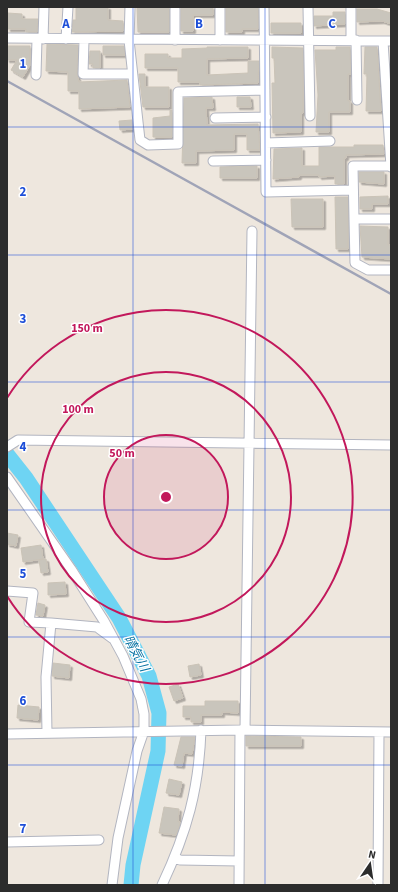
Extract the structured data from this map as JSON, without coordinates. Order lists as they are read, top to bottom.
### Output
{
  "water": ["晴気川"],
  "north": "top",
  "grid": {
    "columns": ["A", "B", "C"],
    "rows": [
      "1",
      "2",
      "3",
      "4",
      "5",
      "6",
      "7"
    ]
  },
  "rings": ["150 m", "100 m", "50 m"]
}
